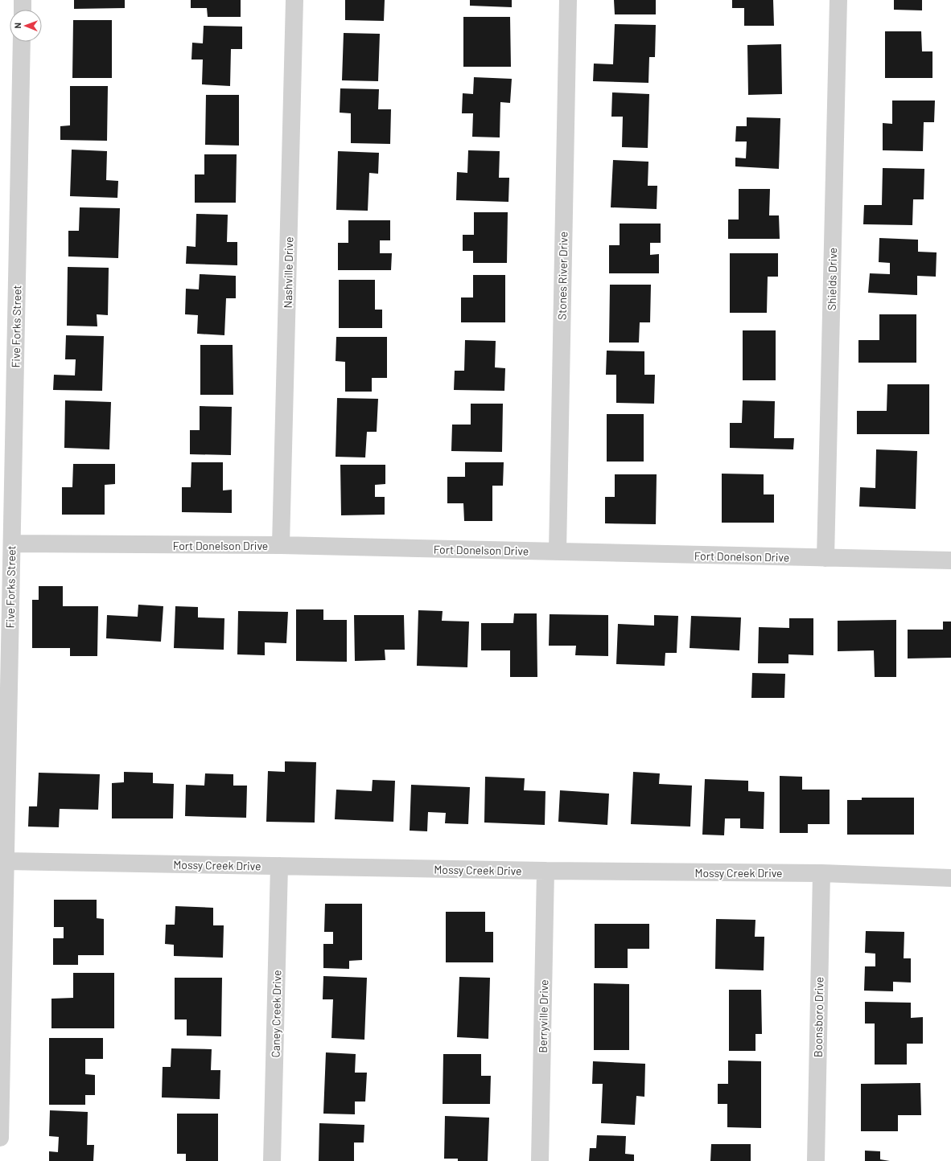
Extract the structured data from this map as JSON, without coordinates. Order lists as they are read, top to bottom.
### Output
{
  "streets": {
    "street": [
      "Nashville Drive",
      "Stones River Drive",
      "Shields Drive",
      "Five Forks Street",
      "Fort Donelson Drive",
      "Mossy Creek Drive",
      "Caney Creek Drive",
      "Berryville Drive",
      "Boonsboro Drive"
    ]
  },
  "crossings": [
    ["Nashville Drive", "Fort Donelson Drive"],
    ["Stones River Drive", "Fort Donelson Drive"],
    ["Shields Drive", "Fort Donelson Drive"],
    ["Five Forks Street", "Fort Donelson Drive"],
    ["Five Forks Street", "Mossy Creek Drive"],
    ["Mossy Creek Drive", "Caney Creek Drive"],
    ["Mossy Creek Drive", "Berryville Drive"],
    ["Mossy Creek Drive", "Boonsboro Drive"]
  ],
  "north": "left"
}
